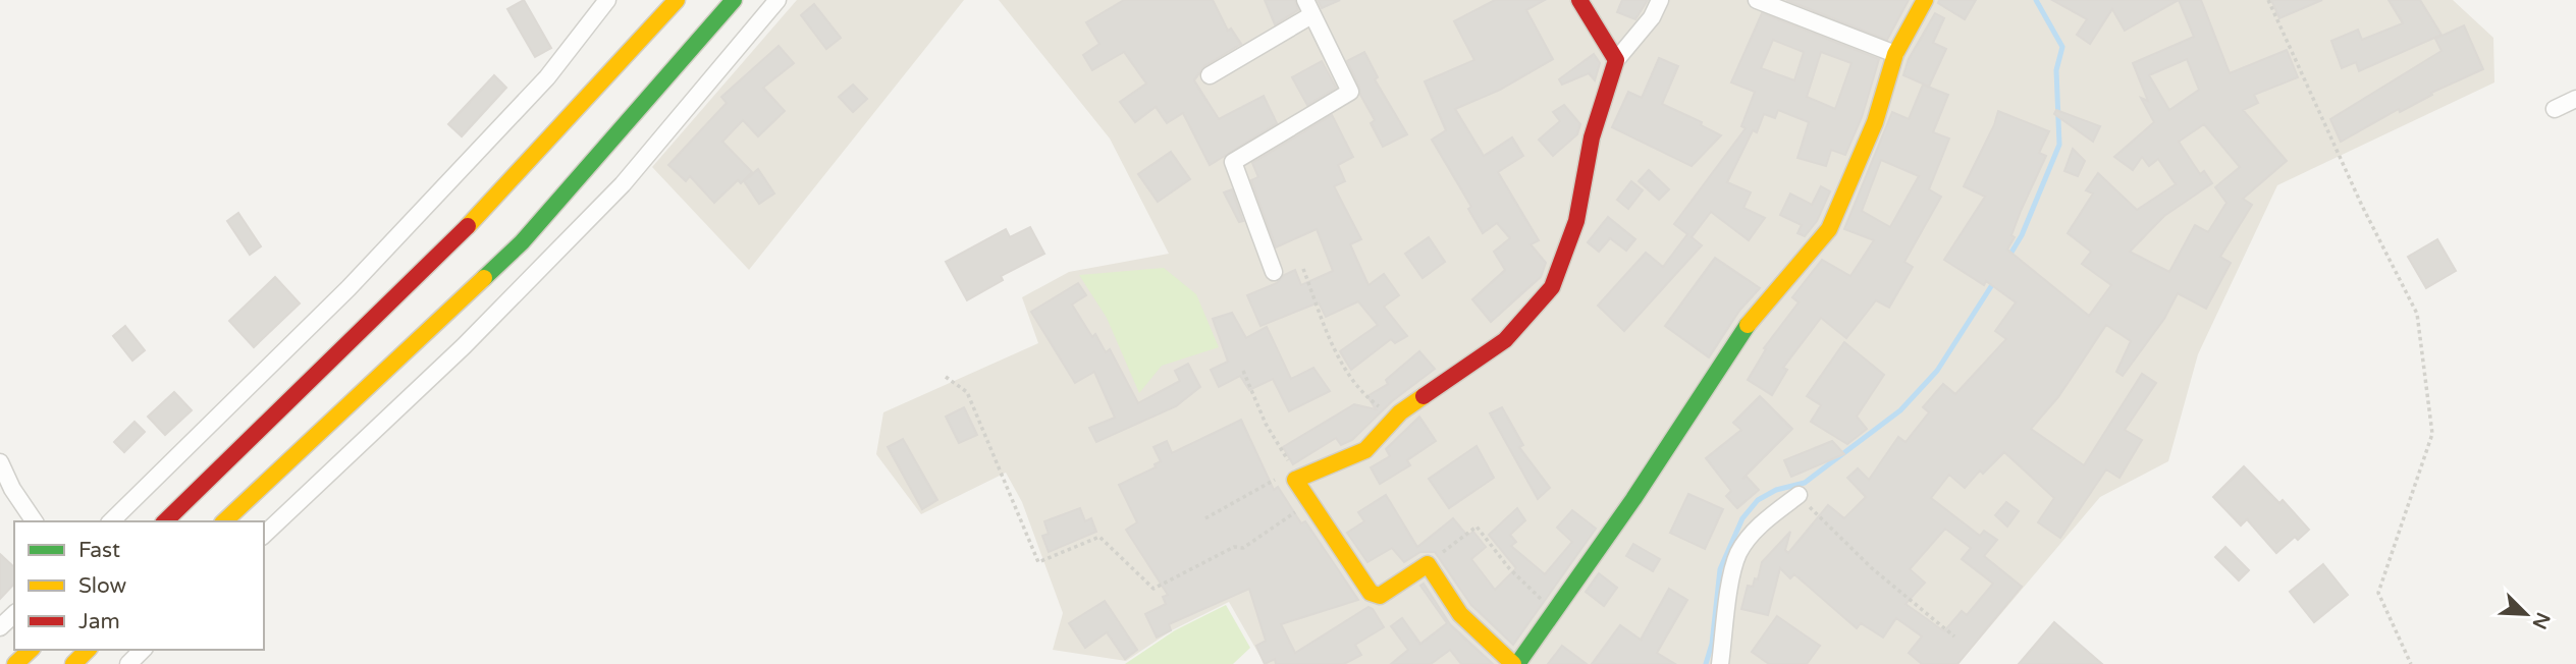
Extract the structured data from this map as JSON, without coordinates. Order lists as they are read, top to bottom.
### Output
{
  "legend": ["Fast", "Slow", "Jam"],
  "north": "bottom right"
}
